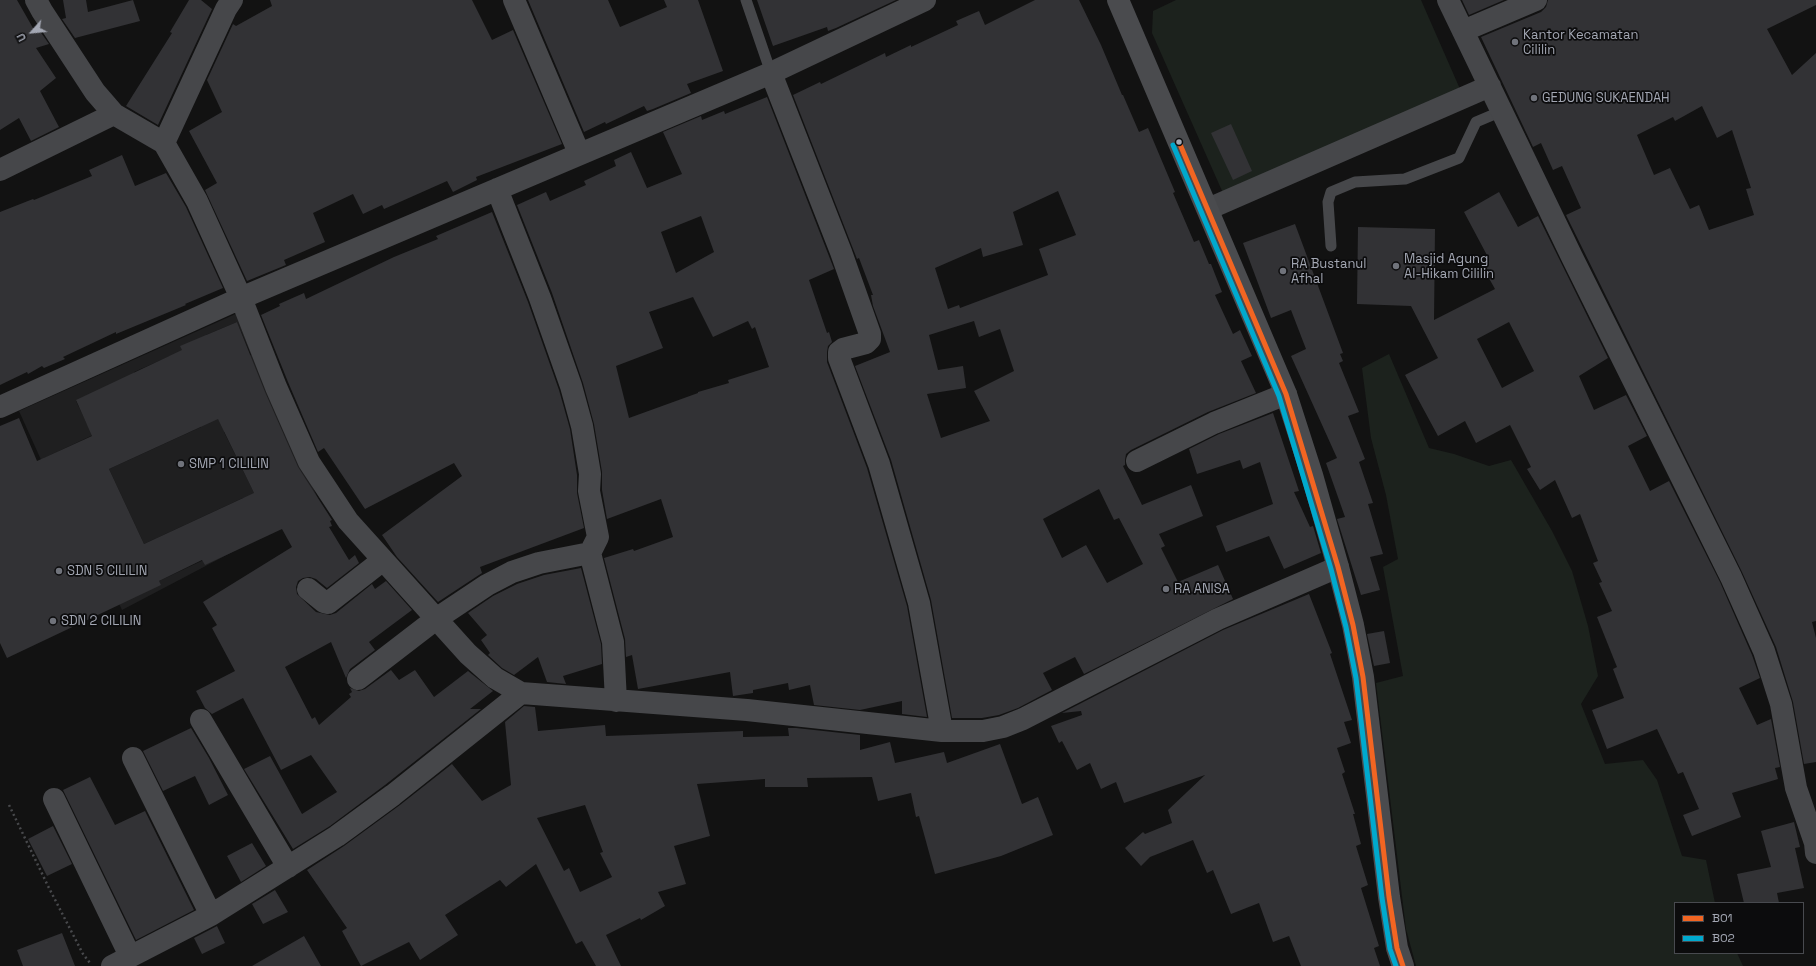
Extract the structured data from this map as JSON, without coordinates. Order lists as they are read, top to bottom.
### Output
{
  "places": [
    "Kantor Kecamatan Cililin",
    "GEDUNG SUKAENDAH",
    "Masjid Agung Al-Hikam Cililin",
    "RA Bustanul Afhal",
    "SMP 1 CILILIN",
    "SDN 5 CILILIN",
    "RA ANISA",
    "SDN 2 CILILIN"
  ],
  "lines": ["transit line B01", "transit line B02"],
  "legend": ["B01", "B02"],
  "north": "bottom left"
}
